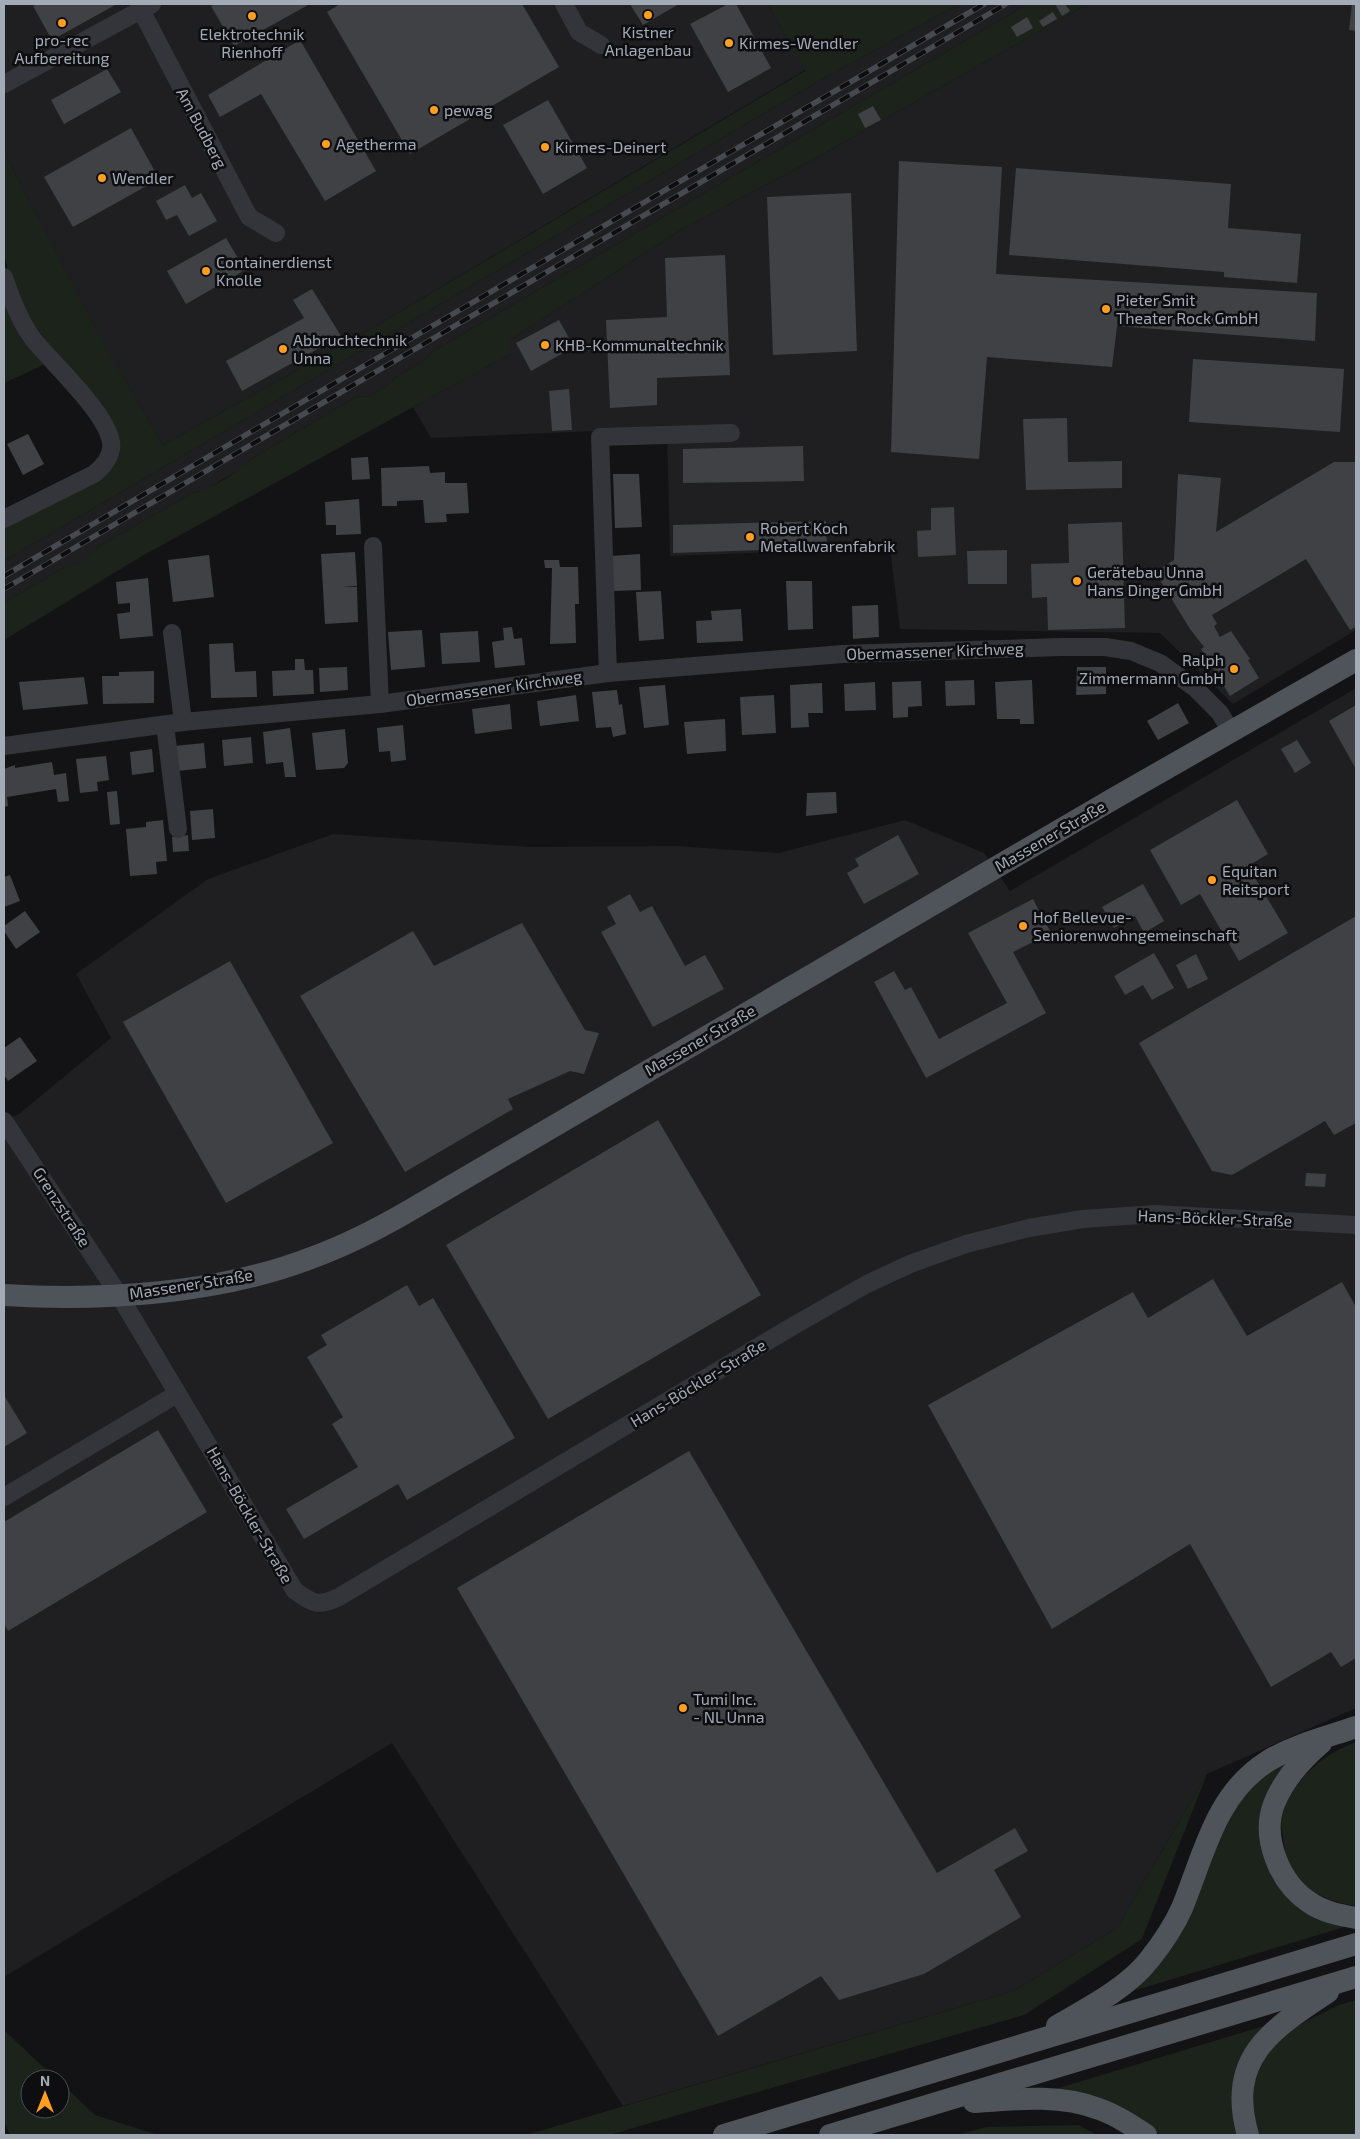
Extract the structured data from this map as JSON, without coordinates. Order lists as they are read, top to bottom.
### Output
{
  "streets": {
    "main road": ["Massener Straße"],
    "street": [
      "Am Budberg",
      "Obermassener Kirchweg",
      "Grenzstraße",
      "Hans-Böckler-Straße"
    ]
  },
  "crossings": [
    ["Obermassener Kirchweg", "Massener Straße"],
    ["Massener Straße", "Grenzstraße"],
    ["Massener Straße", "Hans-Böckler-Straße"],
    ["Grenzstraße", "Hans-Böckler-Straße"]
  ],
  "places": [
    "Kistner Anlagenbau",
    "Elektrotechnik Rienhoff",
    "pro-rec Aufbereitung",
    "Kirmes-Wendler",
    "pewag",
    "Agetherma",
    "Kirmes-Deinert",
    "Wendler",
    "Containerdienst Knolle",
    "Pieter Smit Theater Rock GmbH",
    "KHB-Kommunaltechnik",
    "Abbruchtechnik Unna",
    "Robert Koch Metallwarenfabrik",
    "Gerätebau Unna Hans Dinger GmbH",
    "Ralph Zimmermann GmbH",
    "Equitan Reitsport",
    "Hof Bellevue- Seniorenwohngemeinschaft",
    "Tumi Inc. - NL Unna"
  ],
  "north": "top"
}
